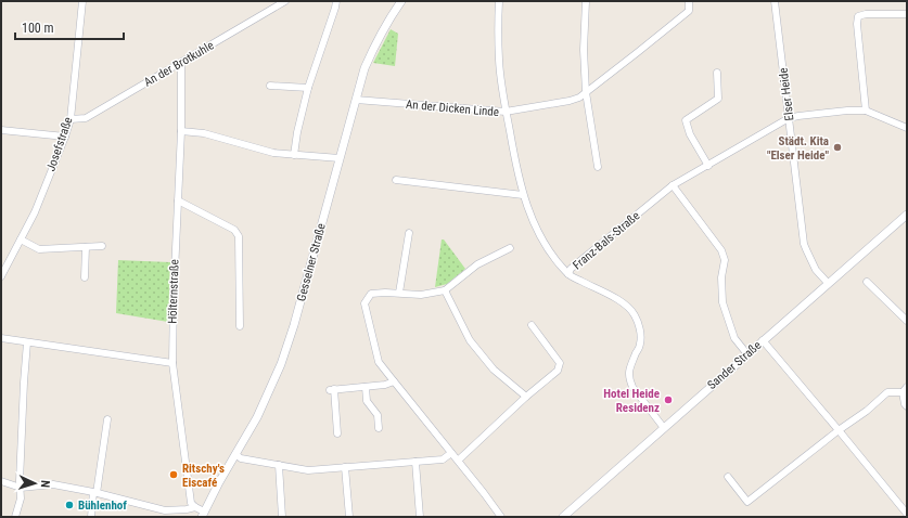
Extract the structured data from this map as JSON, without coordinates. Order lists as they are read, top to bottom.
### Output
{
  "streets": {
    "street": [
      "An der Brotkuhle",
      "Elser Heide",
      "An der Dicken Linde",
      "Josefstraße",
      "Franz-Bals-Straße",
      "Gesselner Straße",
      "Hölternstraße",
      "Sander Straße"
    ]
  },
  "crossings": [
    ["An der Brotkuhle", "Josefstraße"],
    ["An der Brotkuhle", "Hölternstraße"],
    ["Elser Heide", "Franz-Bals-Straße"],
    ["Elser Heide", "Sander Straße"],
    ["An der Dicken Linde", "Gesselner Straße"],
    ["Franz-Bals-Straße", "Sander Straße"]
  ],
  "places": [
    "Städt. Kita \"Elser Heide\"",
    "Hotel Heide Residenz",
    "Ritschy's Eiscafé",
    "Bühlenhof"
  ],
  "scale_bar": "100 m",
  "north": "right"
}
